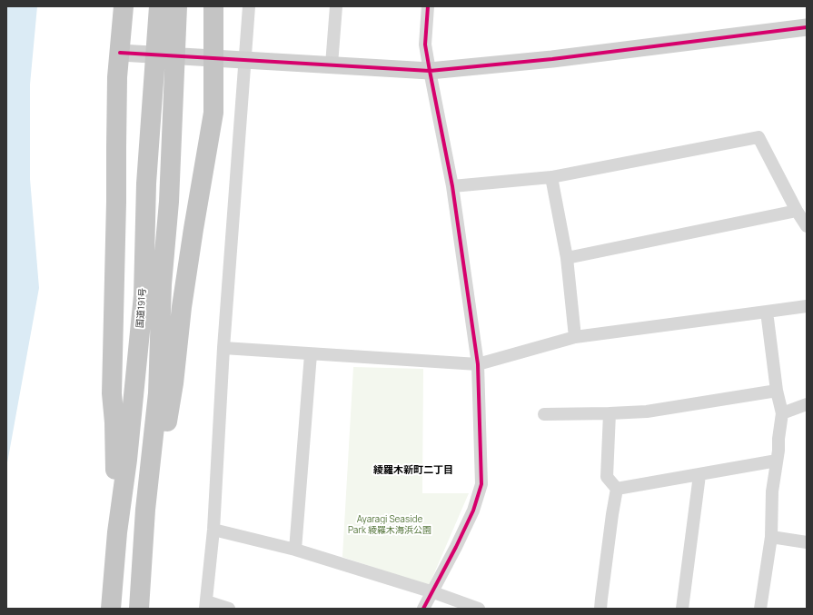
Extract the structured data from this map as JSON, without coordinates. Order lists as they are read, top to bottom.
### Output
{
  "streets": {
    "highway": ["国道191号"]
  },
  "districts": ["綾羅木新町二丁目"],
  "parks": ["Ayaragi Seaside Park 綾羅木海浜公園"]
}
